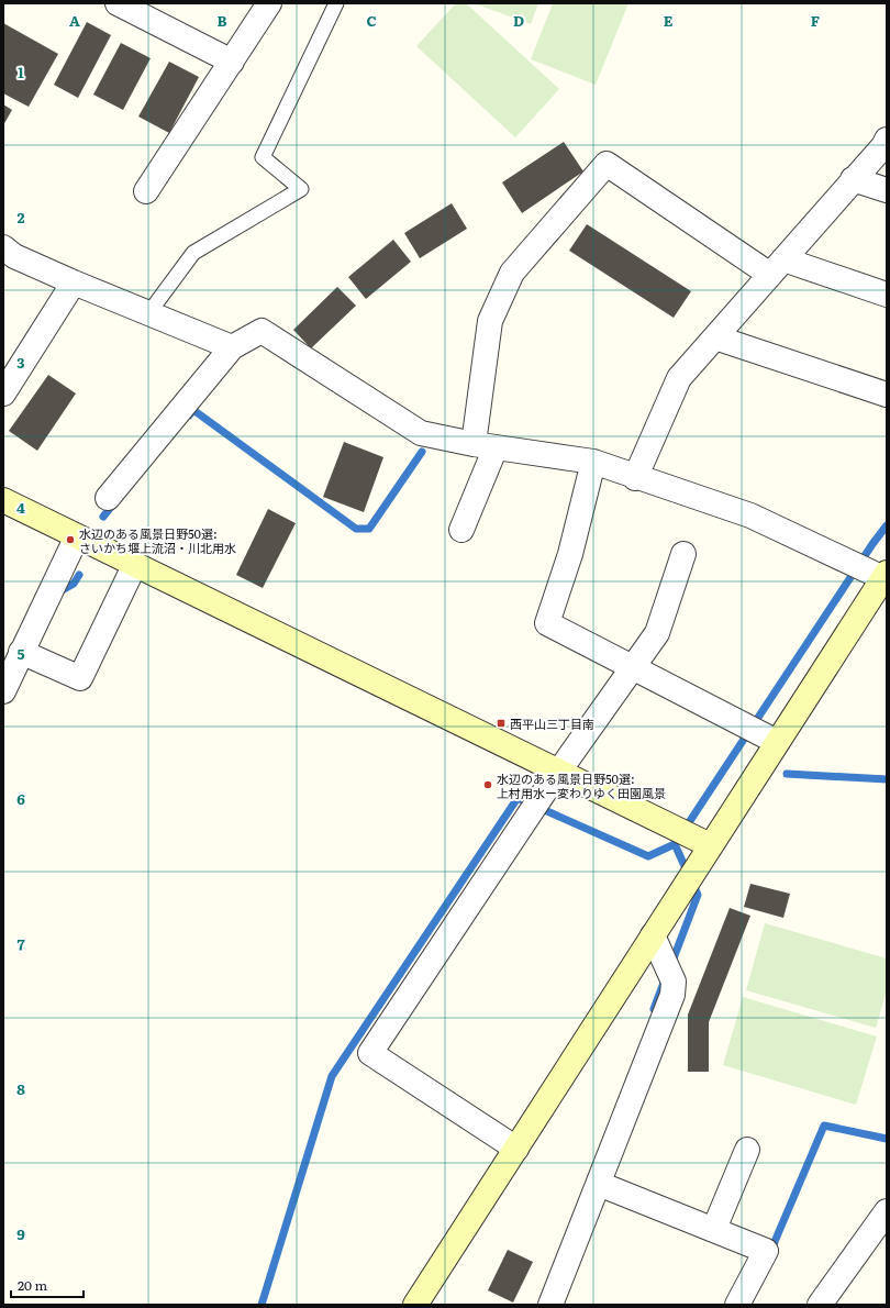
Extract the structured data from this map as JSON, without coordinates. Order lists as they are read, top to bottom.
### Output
{
  "places": {
    "other": ["水辺のある風景日野50選: さいかち堰上流沼・川北用水", "水辺のある風景日野50選: 上村用水ー変わりゆく田園風景"],
    "transit": ["西平山三丁目南"]
  },
  "scale_bar": "20 m",
  "grid": {
    "columns": [
      "A",
      "B",
      "C",
      "D",
      "E",
      "F"
    ],
    "rows": [
      "1",
      "2",
      "3",
      "4",
      "5",
      "6",
      "7",
      "8",
      "9"
    ]
  }
}
